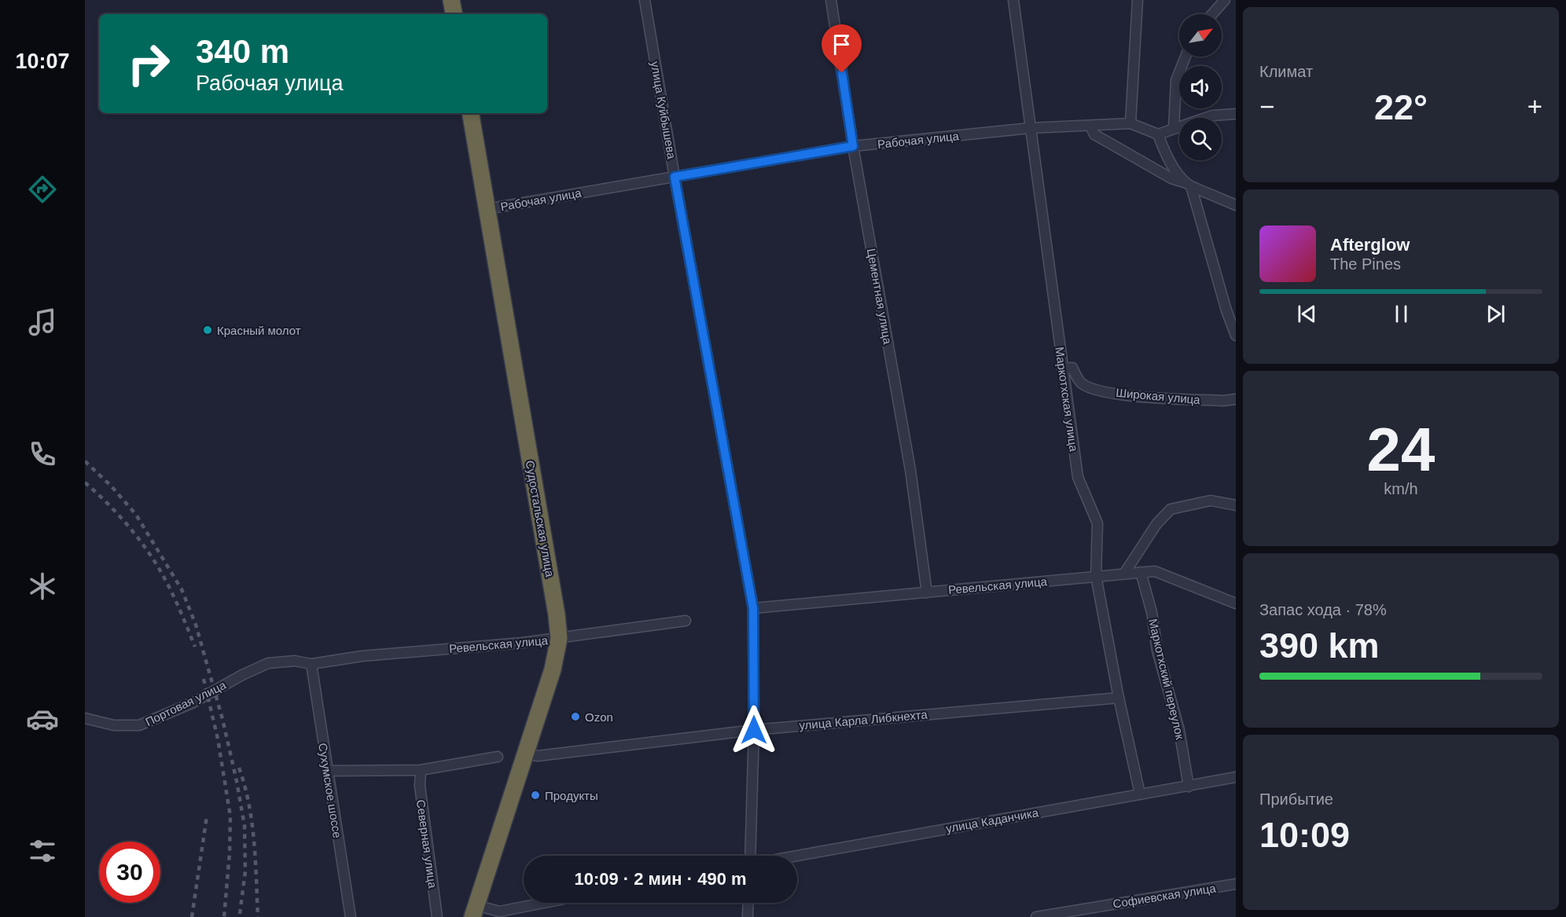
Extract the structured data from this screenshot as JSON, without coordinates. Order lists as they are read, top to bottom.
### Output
{
  "streets": {
    "highway": ["Судостальская улица"],
    "street": [
      "улица Куйбышева",
      "Рабочая улица",
      "Цементная улица",
      "Широкая улица",
      "Маркотхская улица",
      "Ревельская улица",
      "Маркотхский переулок",
      "Портовая улица",
      "улица Карла Либкнехта",
      "Сухумское шоссе",
      "улица Каданчика",
      "Северная улица",
      "Софиевская улица"
    ]
  },
  "crossings": [
    ["улица Куйбышева", "Рабочая улица"],
    ["улица Куйбышева", "Ревельская улица"],
    ["улица Куйбышева", "улица Карла Либкнехта"],
    ["Рабочая улица", "Цементная улица"],
    ["Рабочая улица", "Маркотхская улица"],
    ["Рабочая улица", "Судостальская улица"],
    ["Цементная улица", "Ревельская улица"],
    ["Широкая улица", "Маркотхская улица"],
    ["Маркотхская улица", "Ревельская улица"],
    ["Маркотхская улица", "улица Карла Либкнехта"],
    ["Маркотхская улица", "улица Каданчика"],
    ["Судостальская улица", "Ревельская улица"],
    ["Судостальская улица", "улица Карла Либкнехта"],
    ["Ревельская улица", "Маркотхский переулок"],
    ["Ревельская улица", "Портовая улица"],
    ["Ревельская улица", "Сухумское шоссе"],
    ["Маркотхский переулок", "улица Каданчика"],
    ["Портовая улица", "Сухумское шоссе"]
  ],
  "places": ["Красный молот", "Ozon", "Продукты"],
  "north": "top right",
  "page": {
    "tabs": "10:07",
    "tile": [
      "Климат",
      ["24", "km/h"],
      ["Запас хода · 78%", "390 km"],
      ["Прибытие", "10:09"]
    ],
    "turn": ["340 m", "Рабочая улица"],
    "heat": ["−", "22°", "+"],
    "song": ["Afterglow", "The Pines"],
    "limit": "30",
    "trip": "10:09 · 2 мин · 490 m"
  }
}
